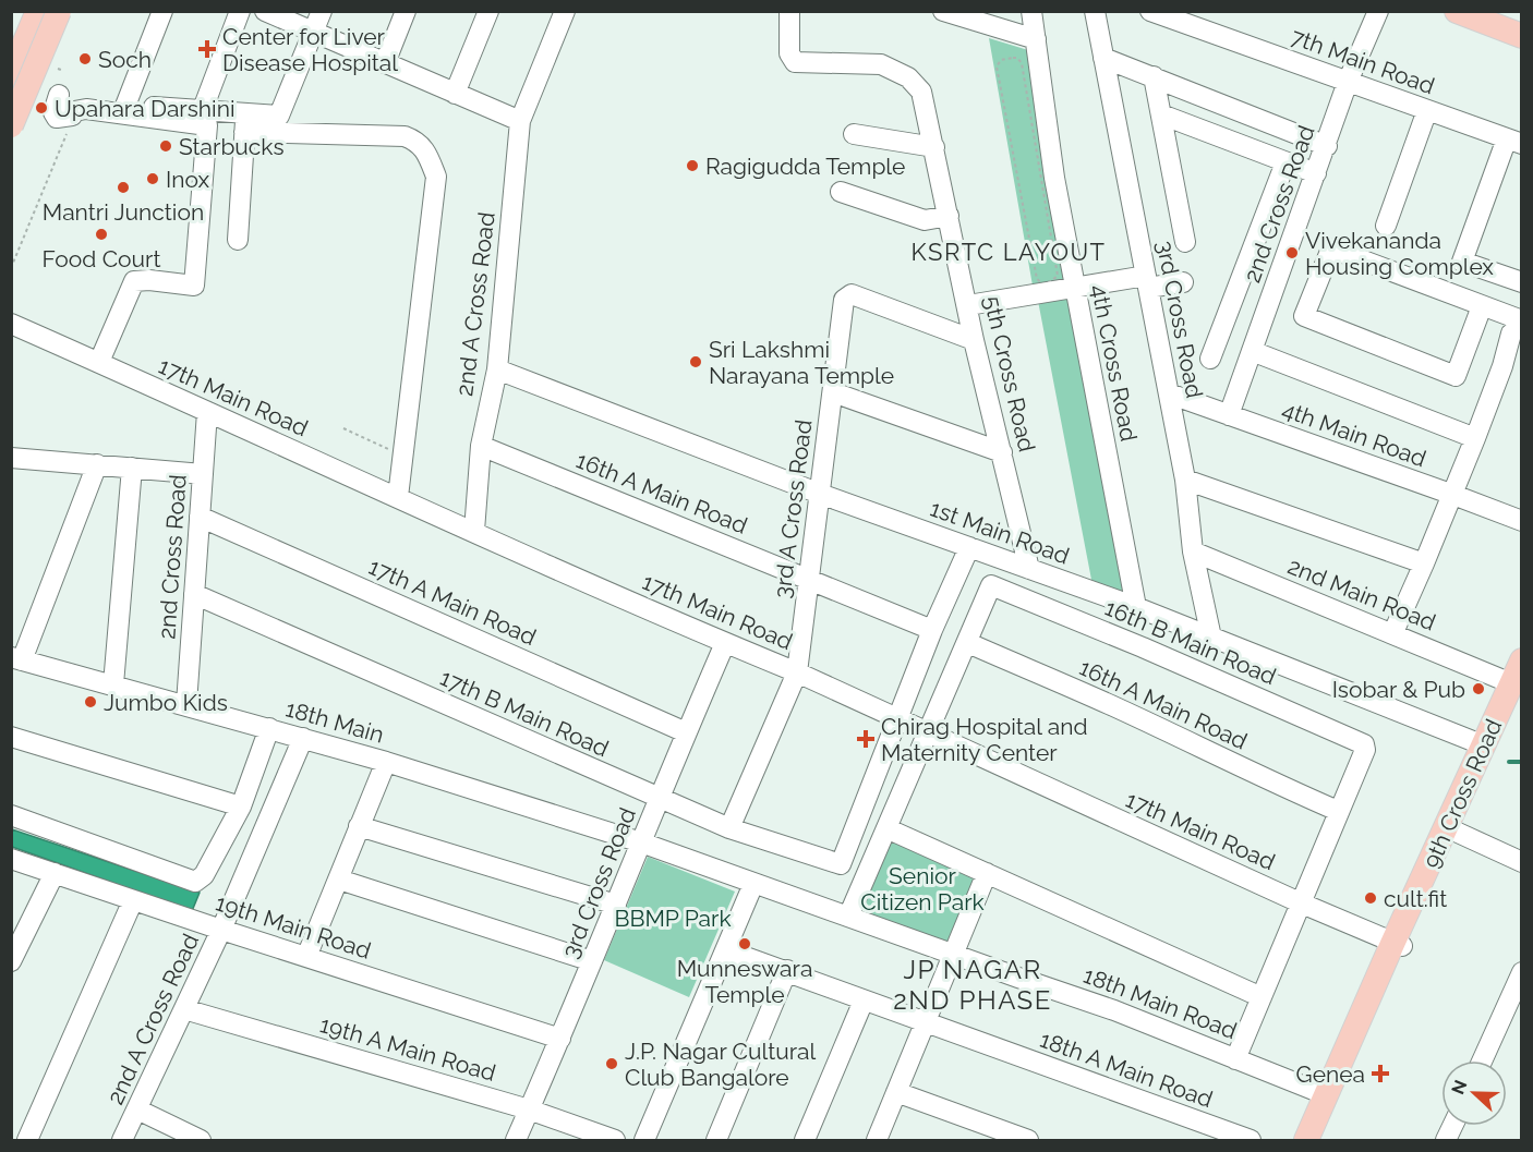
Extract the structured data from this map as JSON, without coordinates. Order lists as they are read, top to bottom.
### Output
{
  "streets": {
    "main road": ["9th Cross Road"],
    "street": [
      "7th Main Road",
      "2nd Cross Road",
      "2nd A Cross Road",
      "3rd Cross Road",
      "4th Cross Road",
      "5th Cross Road",
      "17th Main Road",
      "4th Main Road",
      "16th A Main Road",
      "3rd A Cross Road",
      "1st Main Road",
      "2nd Main Road",
      "17th A Main Road",
      "16th B Main Road",
      "17th B Main Road",
      "18th Main",
      "19th Main Road",
      "18th Main Road",
      "19th A Main Road",
      "18th A Main Road"
    ]
  },
  "crossings": [
    ["7th Main Road", "2nd Cross Road"],
    ["2nd Cross Road", "17th Main Road"],
    ["2nd Cross Road", "4th Main Road"],
    ["2nd Cross Road", "17th A Main Road"],
    ["2nd Cross Road", "17th B Main Road"],
    ["2nd Cross Road", "18th Main"],
    ["2nd A Cross Road", "17th Main Road"],
    ["2nd A Cross Road", "16th A Main Road"],
    ["2nd A Cross Road", "1st Main Road"],
    ["2nd A Cross Road", "18th Main"],
    ["2nd A Cross Road", "19th Main Road"],
    ["2nd A Cross Road", "19th A Main Road"],
    ["3rd Cross Road", "17th Main Road"],
    ["3rd Cross Road", "4th Main Road"],
    ["3rd Cross Road", "1st Main Road"],
    ["3rd Cross Road", "2nd Main Road"],
    ["3rd Cross Road", "17th A Main Road"],
    ["3rd Cross Road", "17th B Main Road"],
    ["3rd Cross Road", "18th Main"],
    ["3rd Cross Road", "19th Main Road"],
    ["3rd Cross Road", "18th Main Road"],
    ["3rd Cross Road", "19th A Main Road"],
    ["4th Cross Road", "1st Main Road"],
    ["5th Cross Road", "3rd A Cross Road"],
    ["5th Cross Road", "1st Main Road"],
    ["17th Main Road", "3rd A Cross Road"],
    ["17th Main Road", "17th B Main Road"],
    ["17th Main Road", "9th Cross Road"],
    ["16th A Main Road", "3rd A Cross Road"],
    ["16th A Main Road", "16th B Main Road"],
    ["3rd A Cross Road", "1st Main Road"],
    ["3rd A Cross Road", "17th B Main Road"],
    ["1st Main Road", "9th Cross Road"],
    ["2nd Main Road", "9th Cross Road"],
    ["18th Main", "18th Main Road"],
    ["9th Cross Road", "18th Main Road"]
  ],
  "districts": ["KSRTC LAYOUT", "JP NAGAR 2ND PHASE"],
  "parks": ["Senior Citizen Park", "BBMP Park"],
  "places": {
    "health": ["Center for Liver Disease Hospital", "Chirag Hospital and Maternity Center", "Genea"],
    "other": [
      "Soch",
      "Upahara Darshini",
      "Starbucks",
      "Ragigudda Temple",
      "Inox",
      "Mantri Junction",
      "Food Court",
      "Vivekananda Housing Complex",
      "Sri Lakshmi Narayana Temple",
      "Isobar & Pub",
      "Jumbo Kids",
      "cult.fit",
      "Munneswara Temple",
      "J.P. Nagar Cultural Club Bangalore"
    ]
  },
  "north": "left"
}
